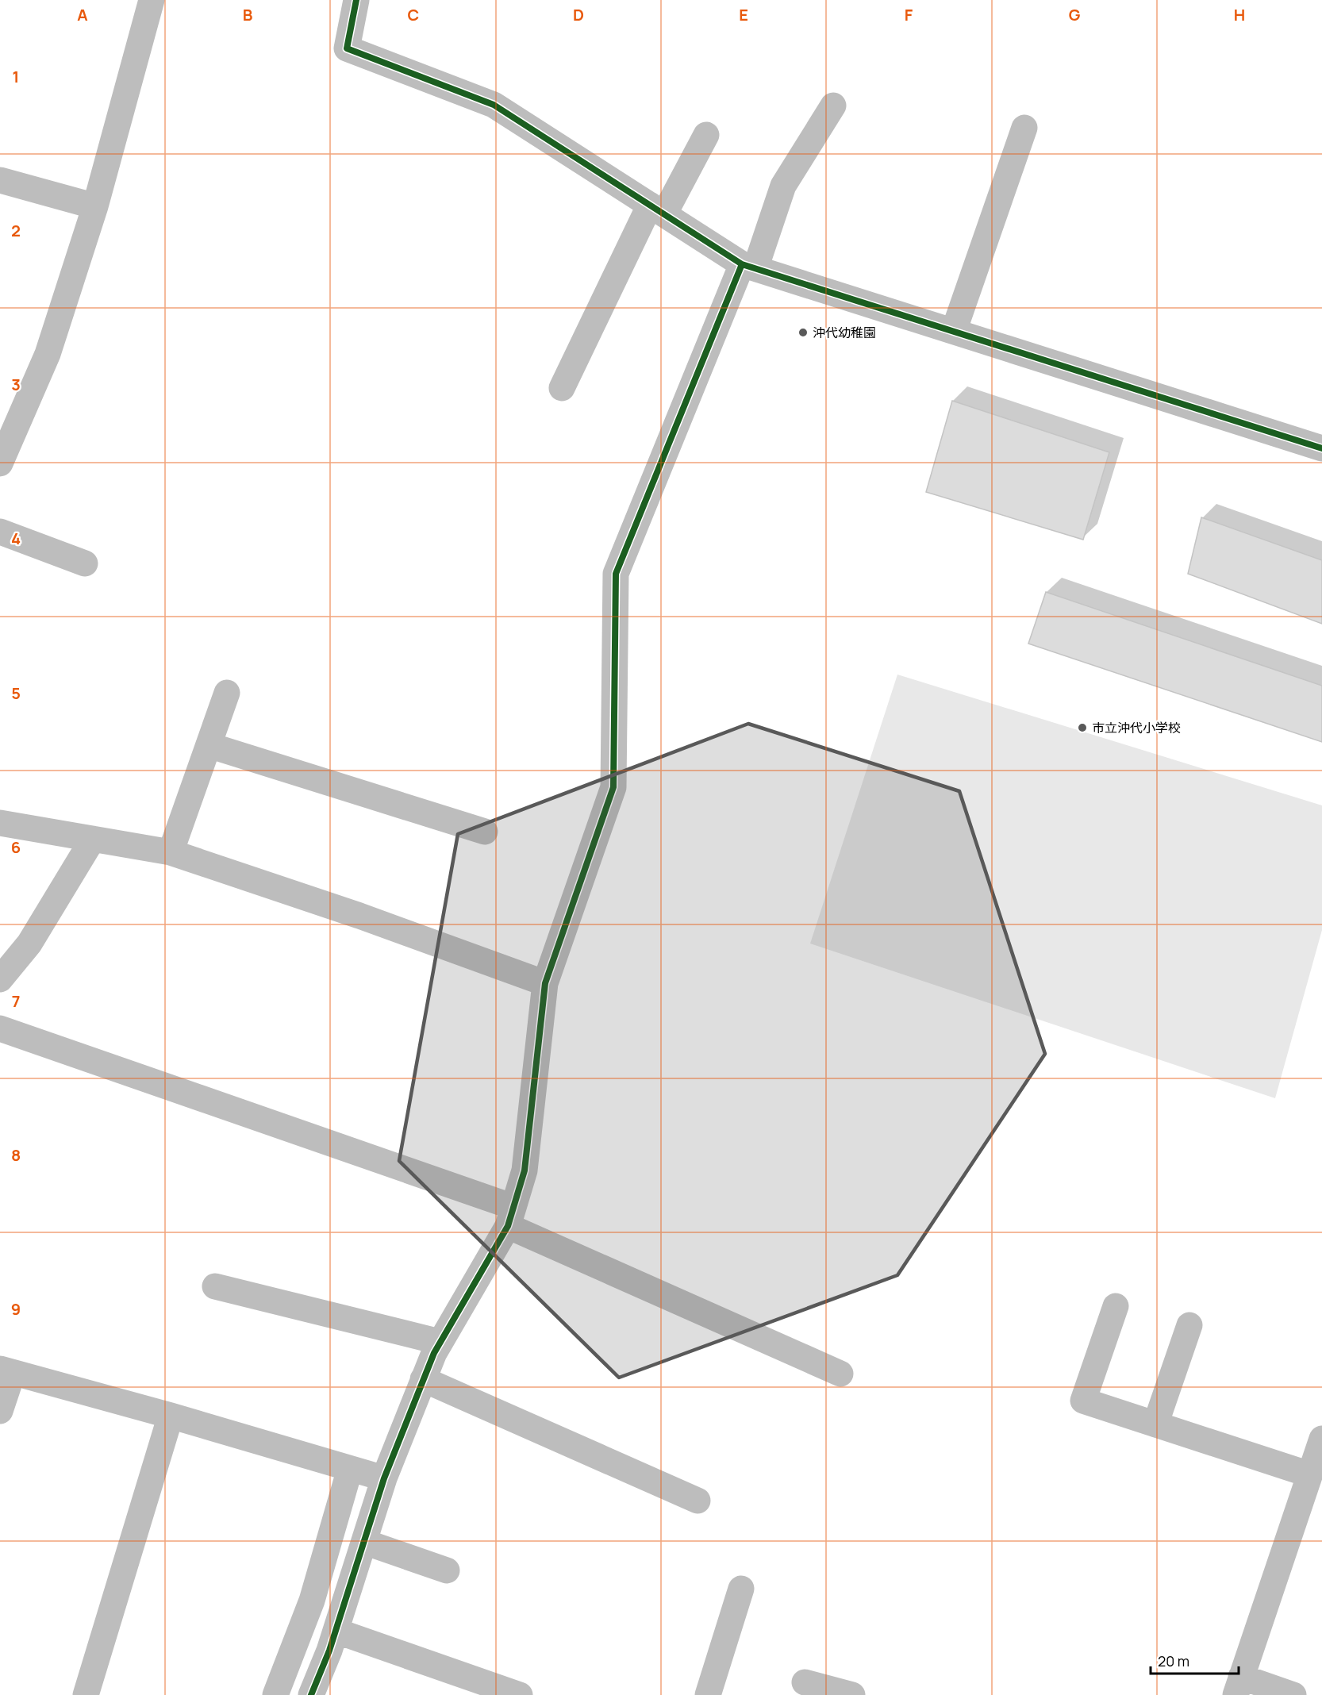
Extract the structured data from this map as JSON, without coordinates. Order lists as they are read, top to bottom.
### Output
{
  "places": ["沖代幼稚園", "市立沖代小学校"],
  "scale_bar": "20 m",
  "grid": {
    "columns": [
      "A",
      "B",
      "C",
      "D",
      "E",
      "F",
      "G",
      "H"
    ],
    "rows": [
      "1",
      "2",
      "3",
      "4",
      "5",
      "6",
      "7",
      "8",
      "9"
    ]
  }
}
